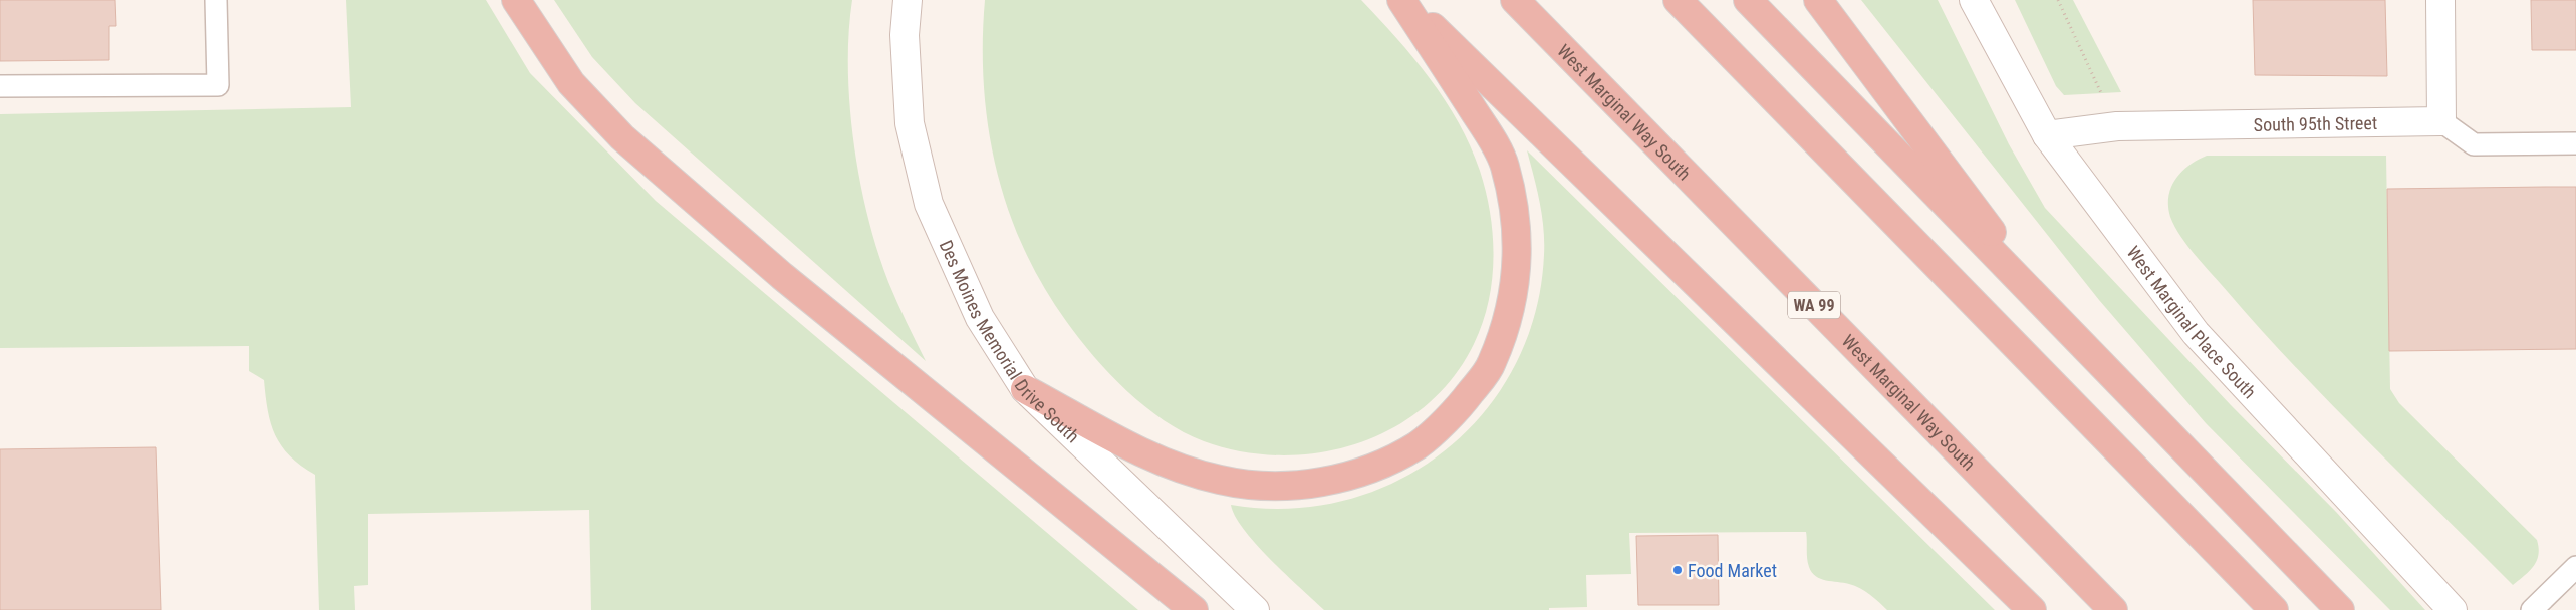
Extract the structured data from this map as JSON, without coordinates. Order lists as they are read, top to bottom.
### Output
{
  "streets": {
    "highway": ["West Marginal Way South", "WA 99"],
    "street": ["South 95th Street", "West Marginal Place South", "Des Moines Memorial Drive South"]
  },
  "crossings": [
    ["South 95th Street", "West Marginal Place South"]
  ],
  "places": ["Food Market"]
}
